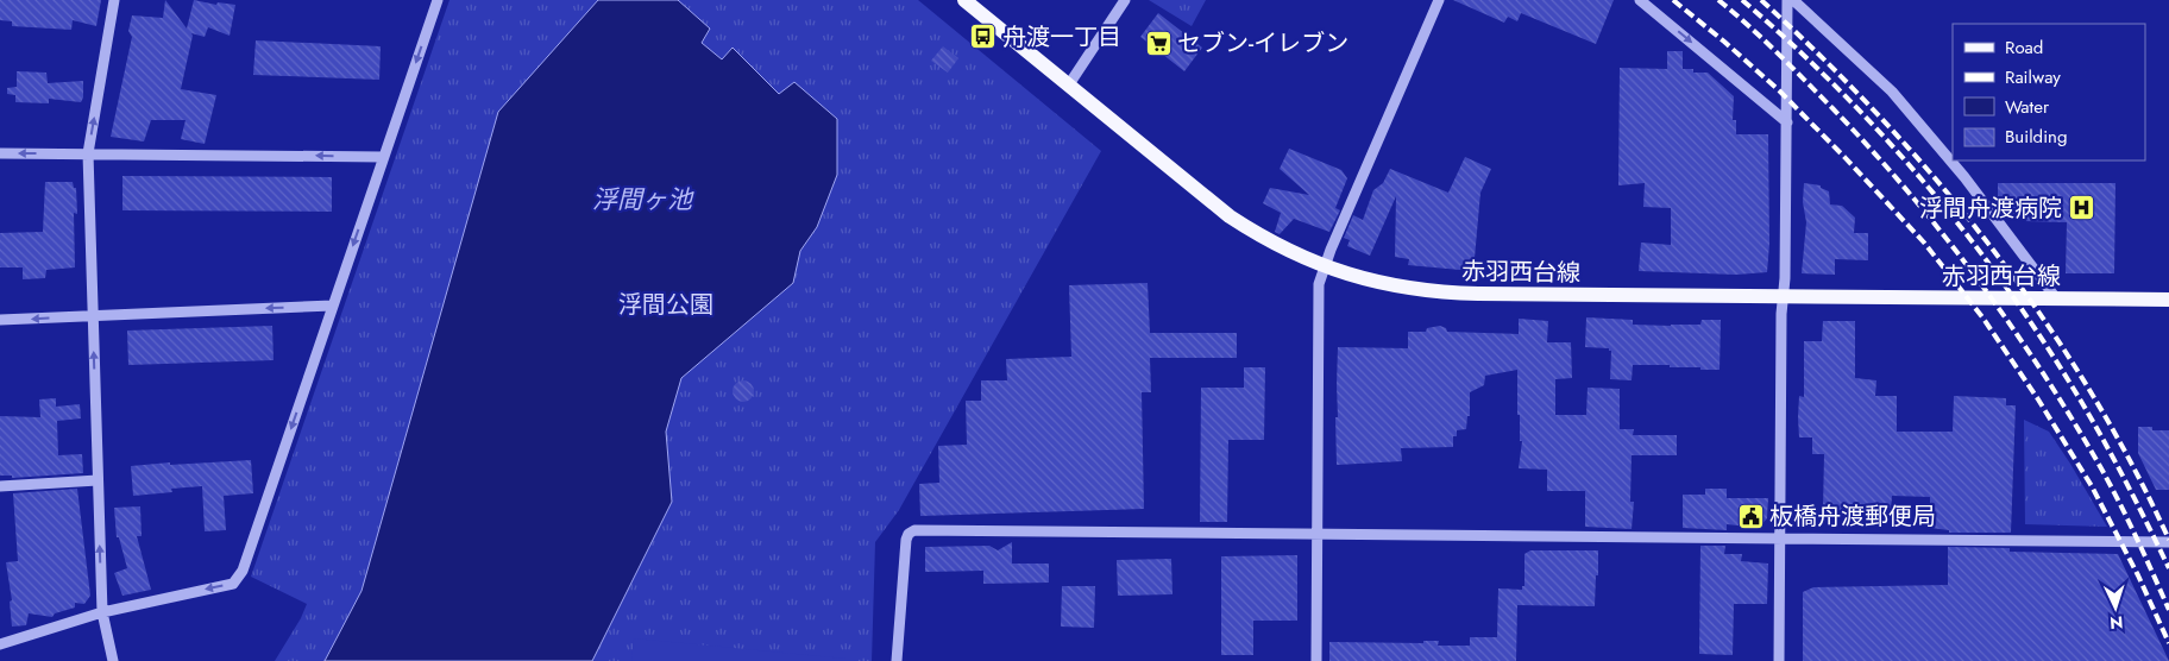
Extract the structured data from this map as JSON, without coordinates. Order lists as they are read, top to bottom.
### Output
{
  "streets": {
    "main road": ["赤羽西台線"]
  },
  "water": ["浮間ヶ池"],
  "parks": ["浮間公園"],
  "places": {
    "bus stop": ["舟渡一丁目"],
    "supermarket": ["セブン-イレブン"],
    "hospital": ["浮間舟渡病院"],
    "public building": ["板橋舟渡郵便局"]
  },
  "legend": [
    "Road",
    "Railway",
    "Water",
    "Building"
  ],
  "north": "bottom"
}
